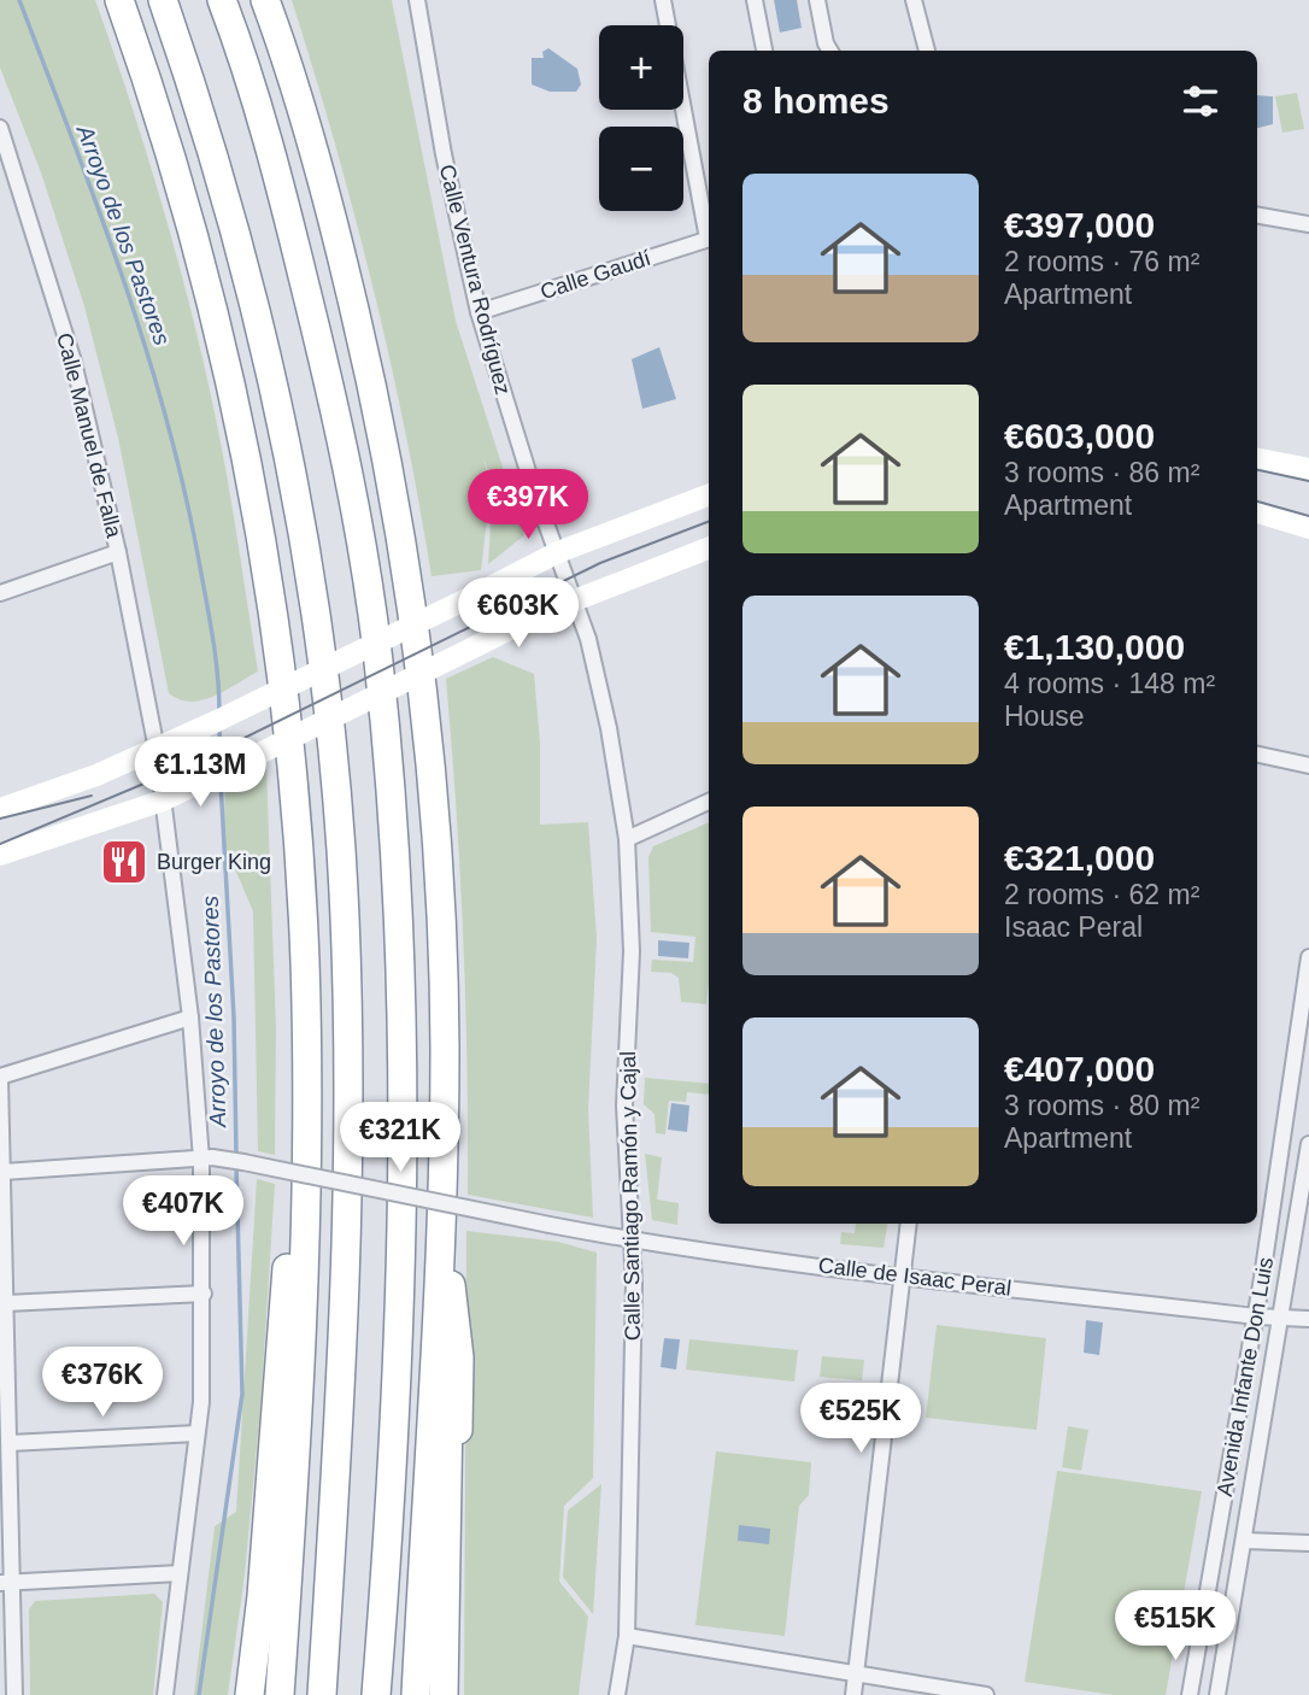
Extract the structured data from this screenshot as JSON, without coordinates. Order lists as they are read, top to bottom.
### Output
{
  "streets": {
    "street": [
      "Calle Gaudí",
      "Calle Ventura Rodríguez",
      "Calle Manuel de Falla",
      "Calle Santiago Ramón y Cajal",
      "Calle de Isaac Peral",
      "Avenida Infante Don Luis"
    ]
  },
  "crossings": [
    ["Calle Gaudí", "Calle Ventura Rodríguez"],
    ["Calle Ventura Rodríguez", "Calle Santiago Ramón y Cajal"],
    ["Calle Manuel de Falla", "Calle de Isaac Peral"],
    ["Calle Santiago Ramón y Cajal", "Calle de Isaac Peral"],
    ["Calle de Isaac Peral", "Avenida Infante Don Luis"]
  ],
  "water": ["Arroyo de los Pastores"],
  "places": {
    "restaurant": ["Burger King"]
  },
  "page": {
    "map_buttons": ["+", "−"],
    "heading": "8 homes",
    "list": [
      {
        "name": "€397,000",
        "note": "2 rooms · 76 m² · Apartment"
      },
      {
        "name": "€603,000",
        "note": "3 rooms · 86 m² · Apartment"
      },
      {
        "name": "€1,130,000",
        "note": "4 rooms · 148 m² · House"
      },
      {
        "name": "€321,000",
        "note": "2 rooms · 62 m² · Isaac Peral"
      },
      {
        "name": "€407,000",
        "note": "3 rooms · 80 m² · Apartment"
      }
    ],
    "price": [
      "€397K",
      "€603K",
      "€1.13M",
      "€321K",
      "€407K",
      "€376K",
      "€525K",
      "€515K"
    ]
  }
}
